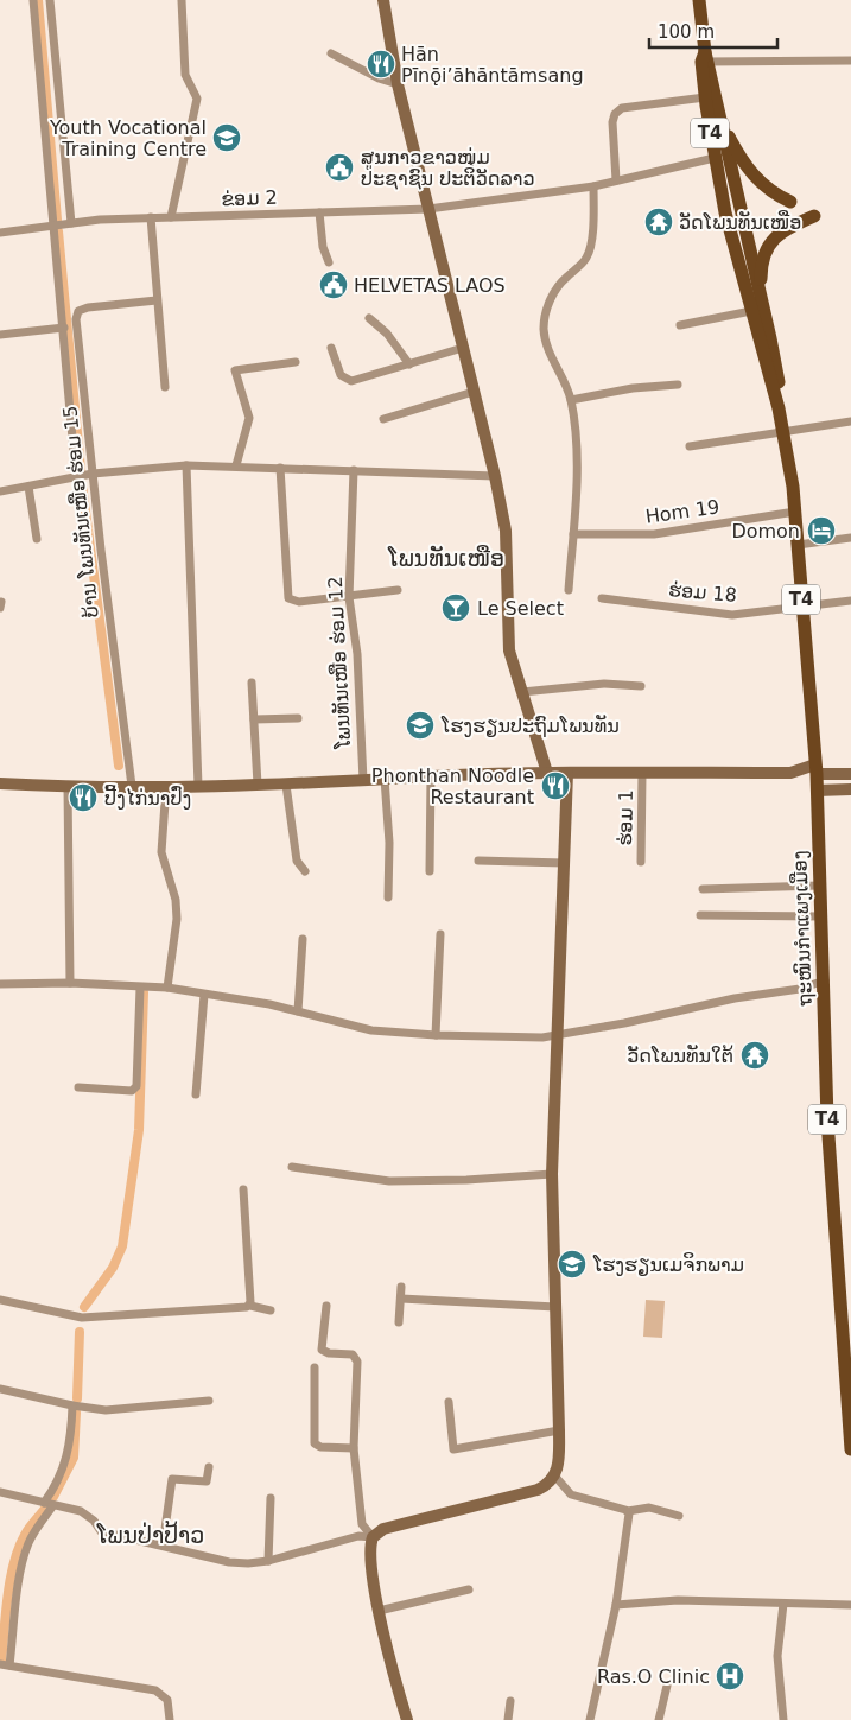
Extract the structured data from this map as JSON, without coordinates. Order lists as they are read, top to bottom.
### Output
{
  "streets": {
    "main road": ["T4", "ຖະໜົນກຳແພງເມືອງ"],
    "street": [
      "ຂ່ອມ 2",
      "ບ້ານ ໂພນທັນເໜືອ ຮ່ອມ 15",
      "Hom 19",
      "ຮ່ອມ 18",
      "ໂພນທັນເໜືອ ຮ່ອມ 12",
      "ຮ່ອມ 1"
    ]
  },
  "crossings": [
    ["ຂ່ອມ 2", "ຖະໜົນກຳແພງເມືອງ"],
    ["Hom 19", "ຖະໜົນກຳແພງເມືອງ"],
    ["ຮ່ອມ 18", "ຖະໜົນກຳແພງເມືອງ"]
  ],
  "districts": ["ໂພນທັນເໜືອ", "ໂພນປ່າປ້າວ"],
  "places": {
    "restaurant": ["Hān Pīnǭi’āhāntāmsang", "Phonthan Noodle Restaurant", "ປີ້ງໄກ່ນາປົ່ງ"],
    "school or university": ["Youth Vocational Training Centre", "ໂຮງຮຽນປະຖົມໂພນທັນ", "ໂຮງຮຽນເມຈິກພາມ"],
    "public building": ["ສູນກາວຂາວໜຸ່ມ ປະຊາຊົນ ປະຕິວັດລາວ", "HELVETAS LAOS"],
    "temple": ["ວັດໂພນທັນເໜືອ", "ວັດໂພນທັນໃຕ້"],
    "hotel": ["Domon"],
    "bar": ["Le Select"],
    "hospital": ["Ras.O Clinic"]
  },
  "scale_bar": "100 m"
}
